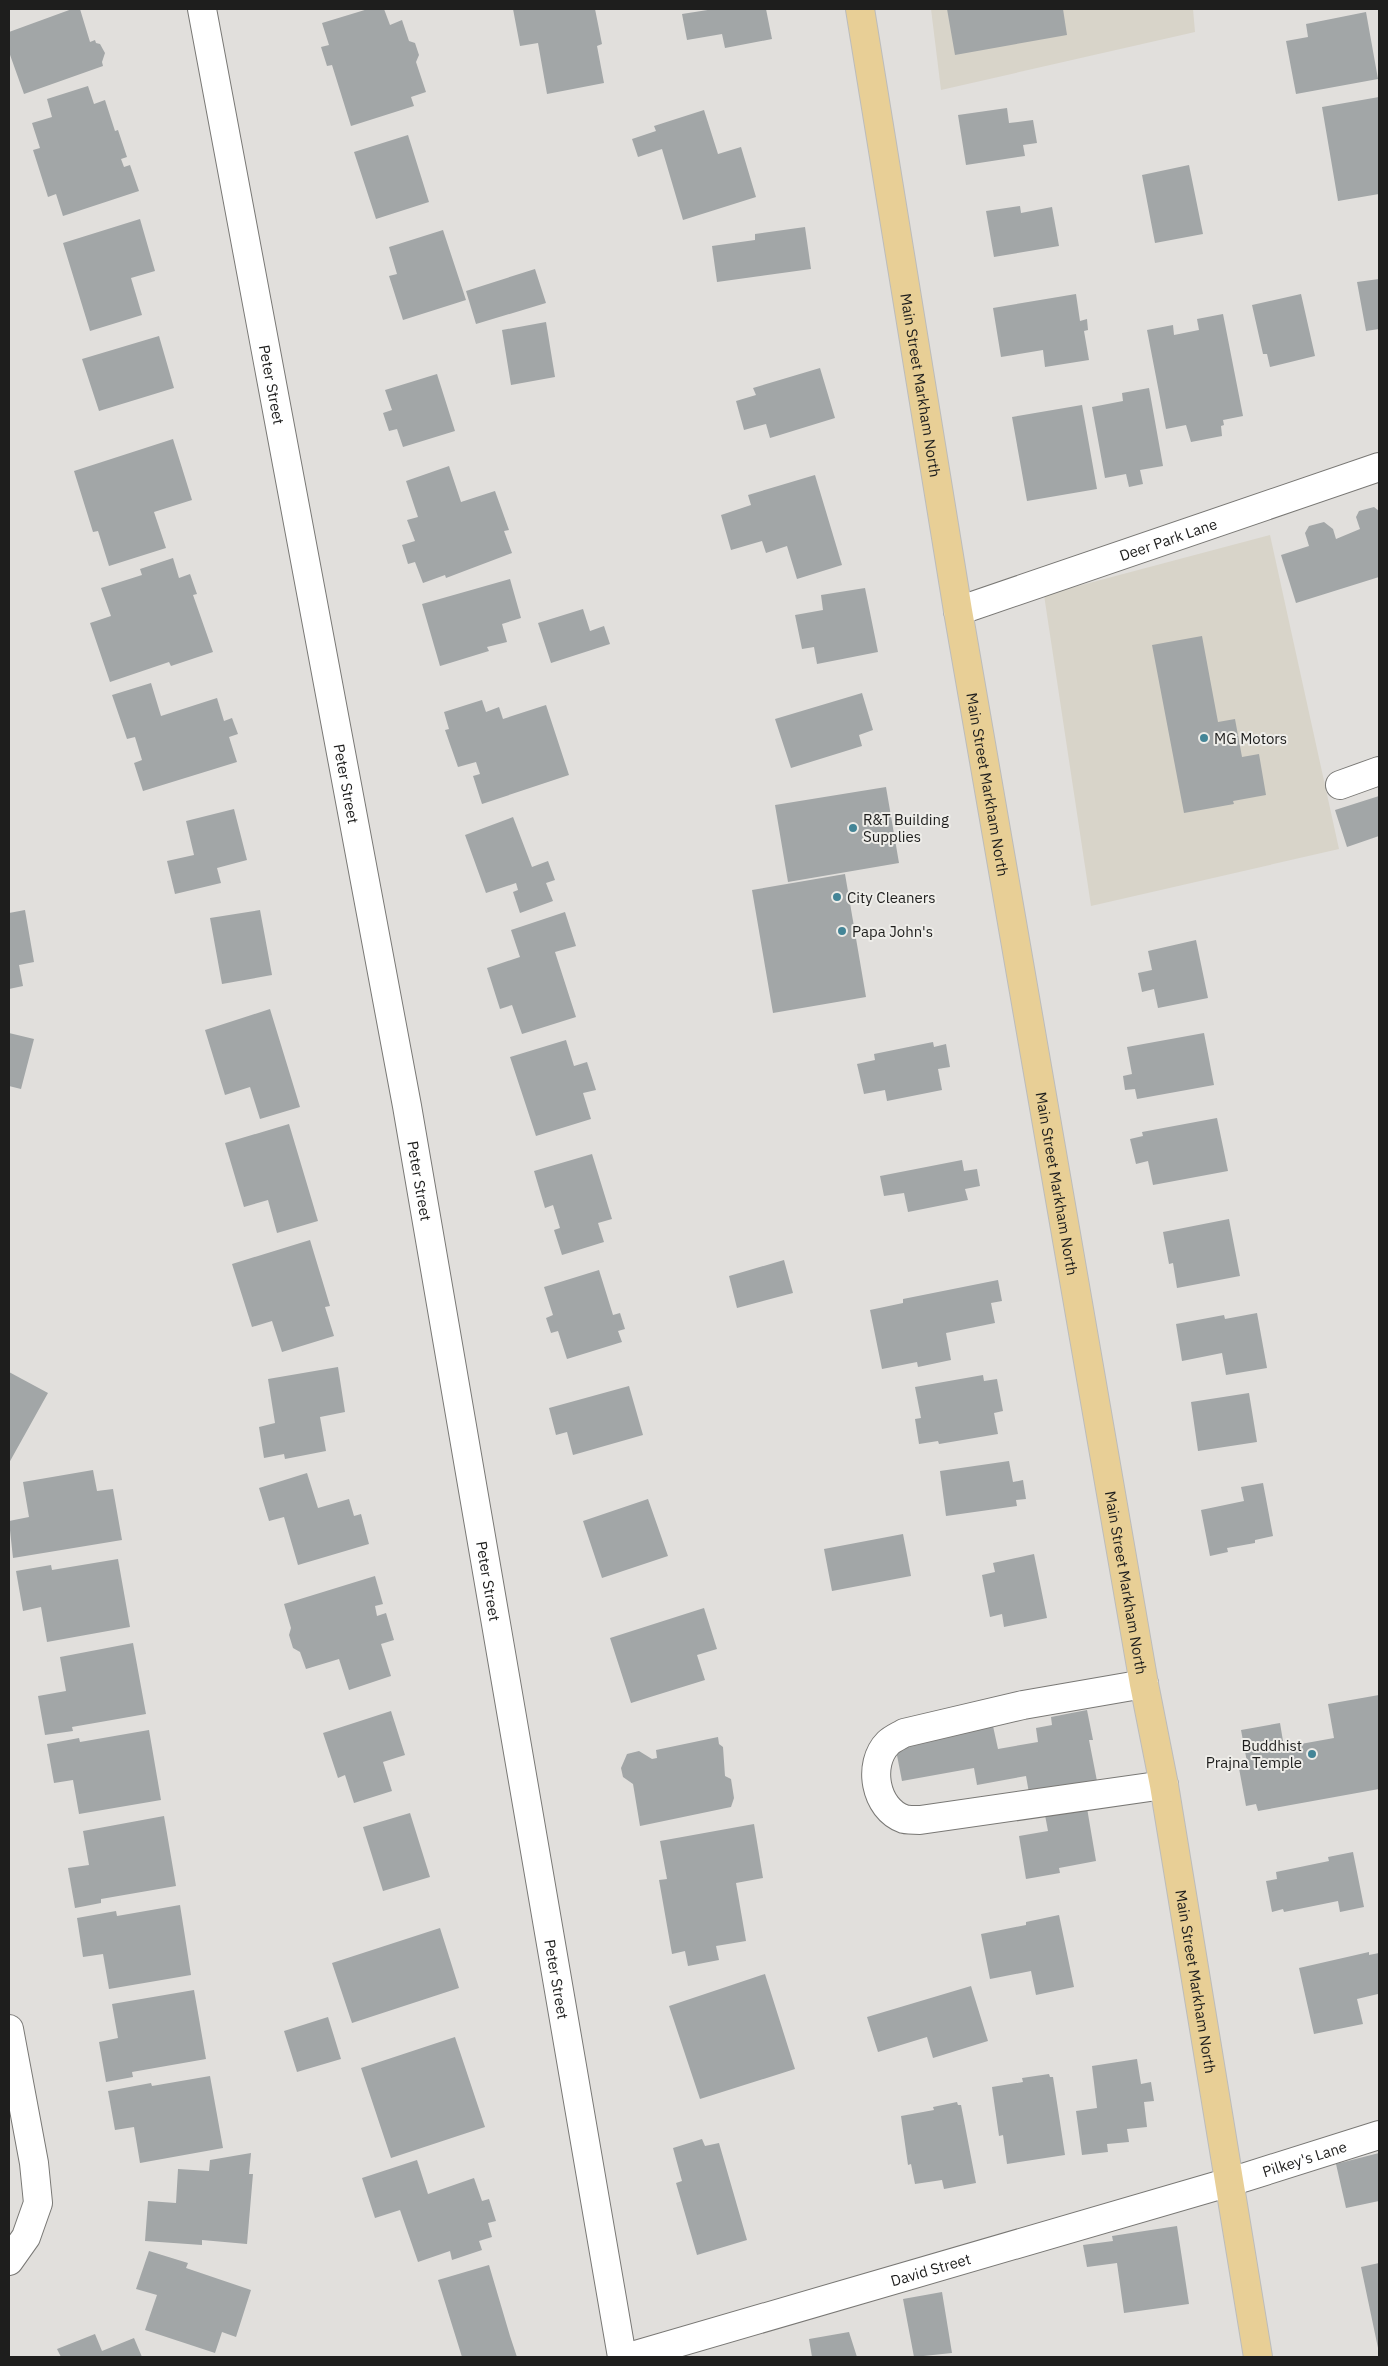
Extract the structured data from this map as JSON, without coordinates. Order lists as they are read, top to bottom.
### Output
{
  "streets": {
    "main road": ["Main Street Markham North"],
    "street": [
      "Peter Street",
      "Deer Park Lane",
      "Pilkey's Lane",
      "David Street"
    ]
  },
  "crossings": [
    ["Main Street Markham North", "Deer Park Lane"],
    ["Main Street Markham North", "Pilkey's Lane"],
    ["Main Street Markham North", "David Street"],
    ["Pilkey's Lane", "David Street"]
  ],
  "places": [
    "MG Motors",
    "R&T Building Supplies",
    "City Cleaners",
    "Papa John's",
    "Buddhist Prajna Temple"
  ]
}
